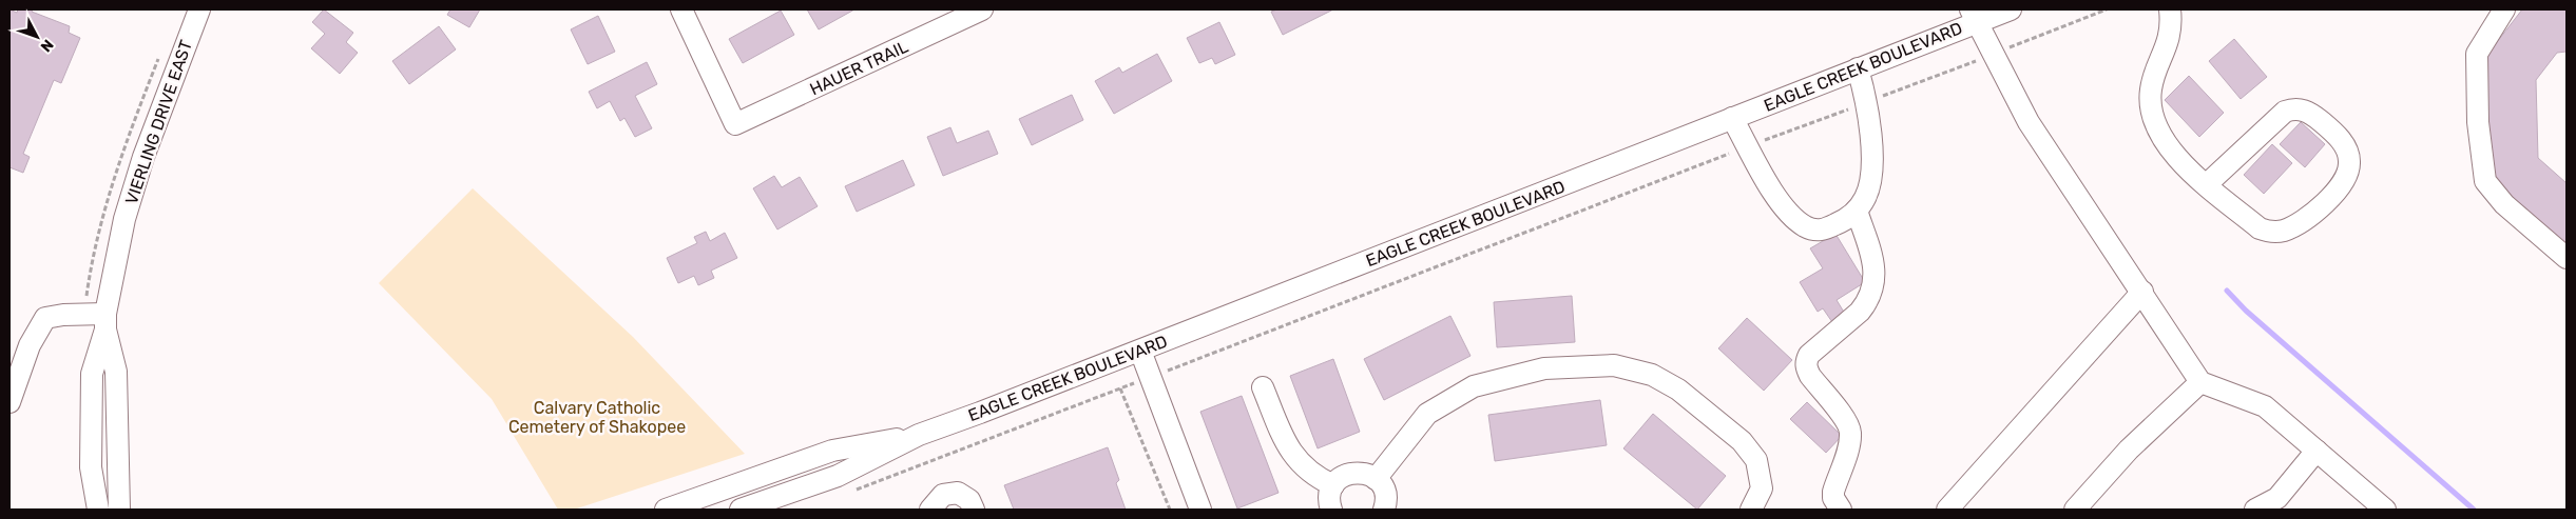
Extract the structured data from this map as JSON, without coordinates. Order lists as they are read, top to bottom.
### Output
{
  "streets": {
    "street": ["EAGLE CREEK BOULEVARD", "HAUER TRAIL", "VIERLING DRIVE EAST"]
  },
  "parks": ["Calvary Catholic Cemetery of Shakopee"],
  "north": "bottom right"
}
